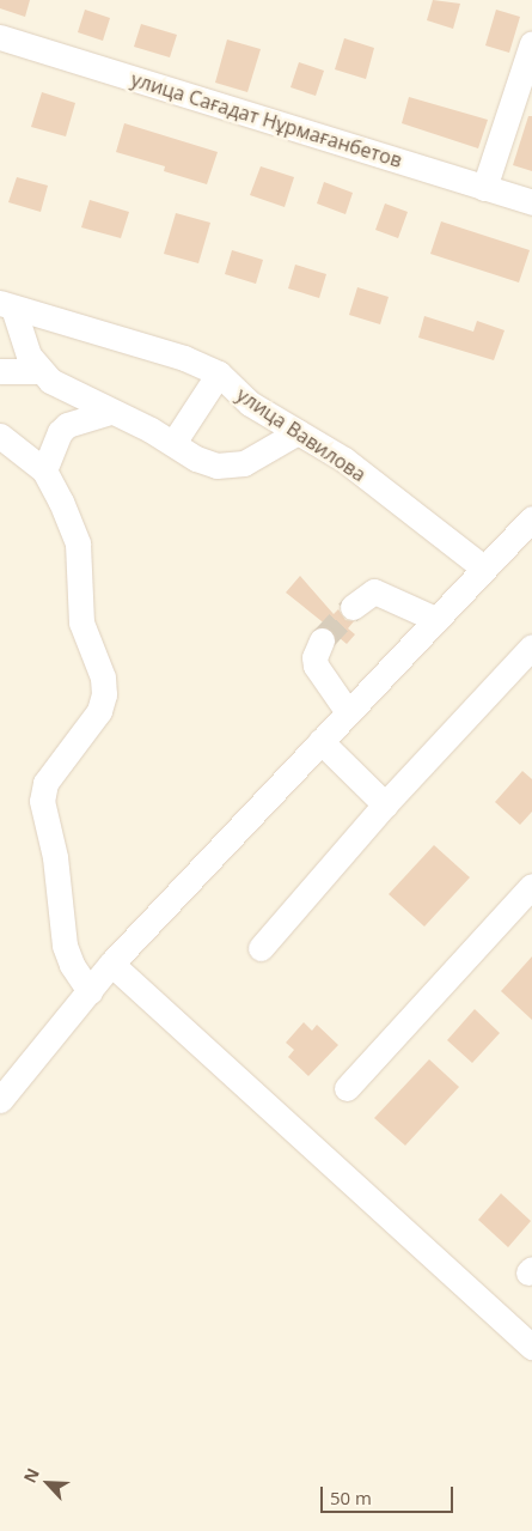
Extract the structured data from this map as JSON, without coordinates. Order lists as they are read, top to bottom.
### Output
{
  "streets": {
    "street": ["улица Сағадат Нұрмағанбетов", "улица Вавилова"]
  },
  "scale_bar": "50 m",
  "north": "top left"
}
